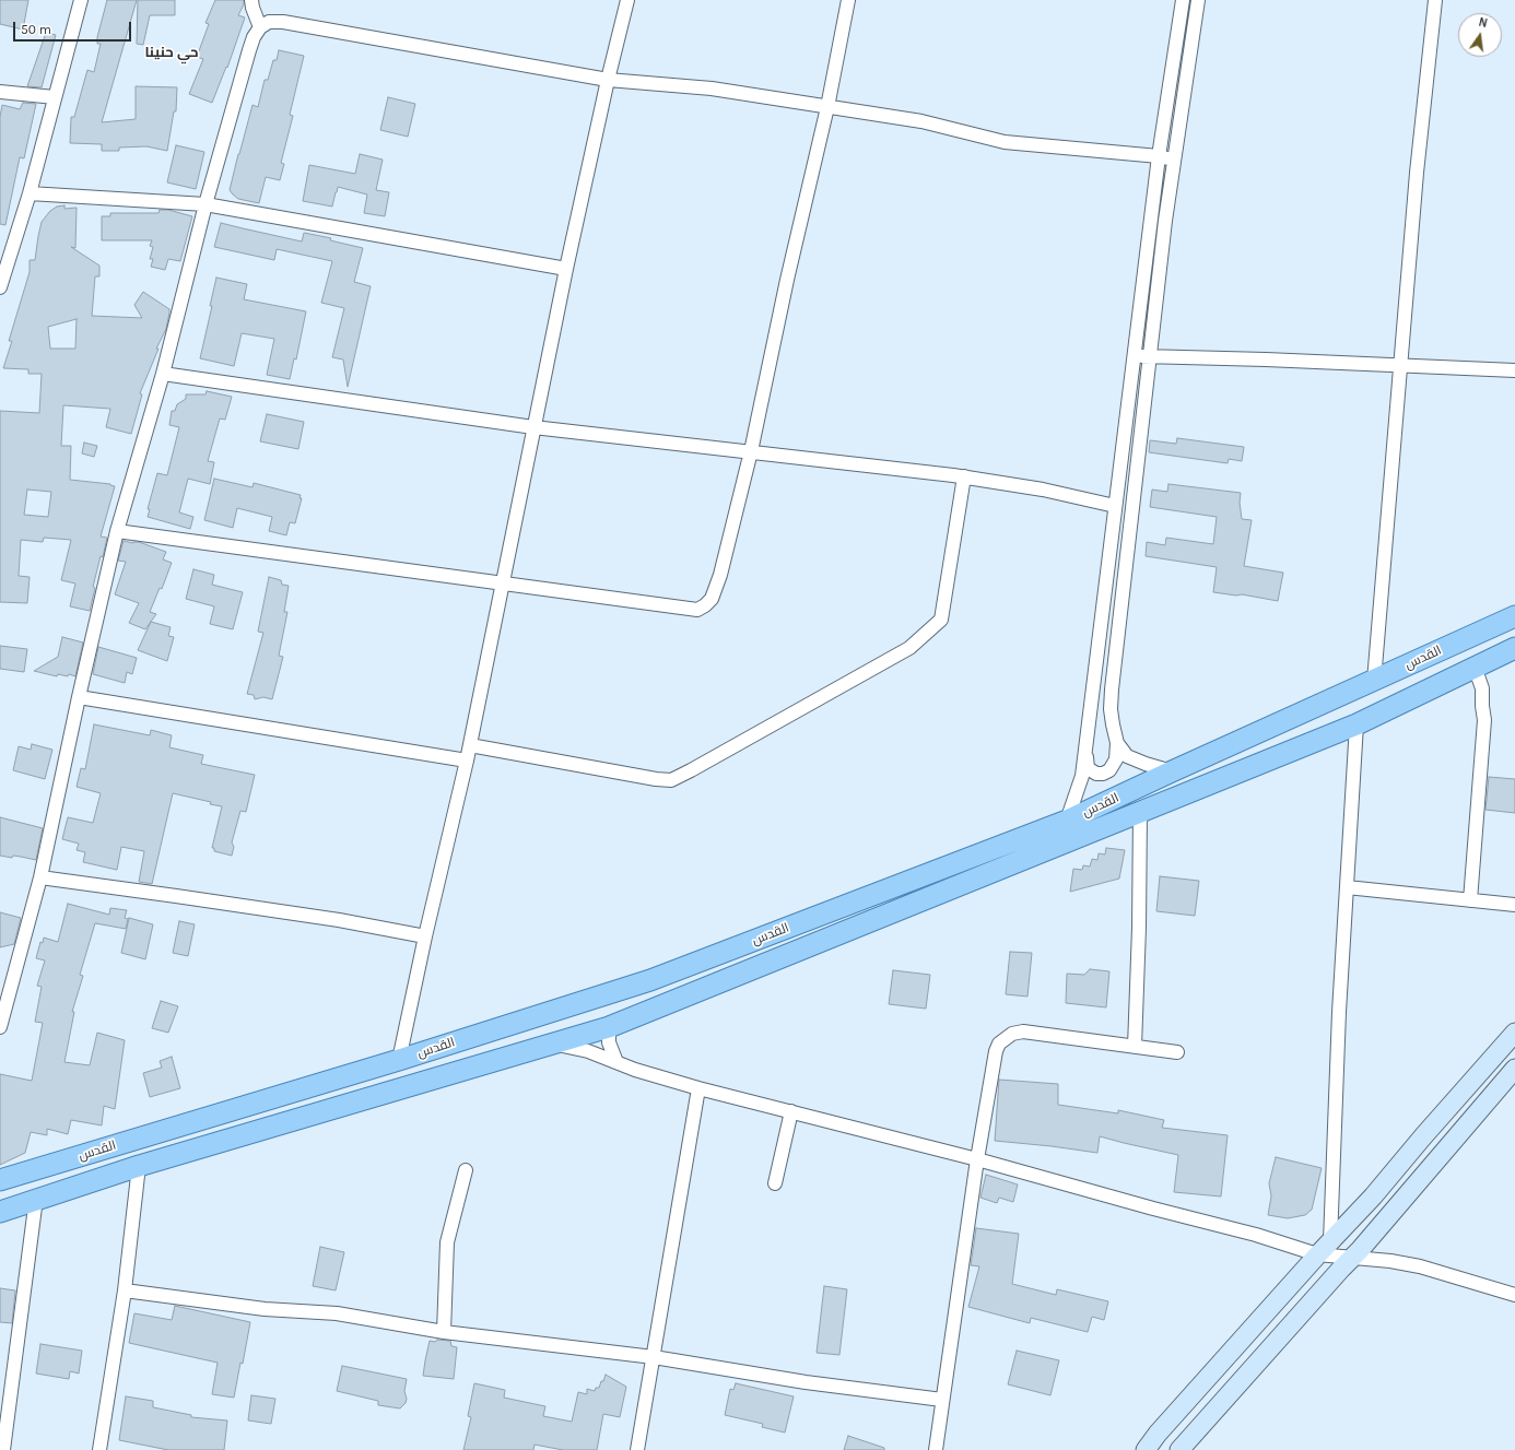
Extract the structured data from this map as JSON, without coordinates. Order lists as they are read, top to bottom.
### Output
{
  "streets": {
    "main road": ["القدس"]
  },
  "districts": ["حي حنينا"],
  "scale_bar": "50 m",
  "north": "top"
}
